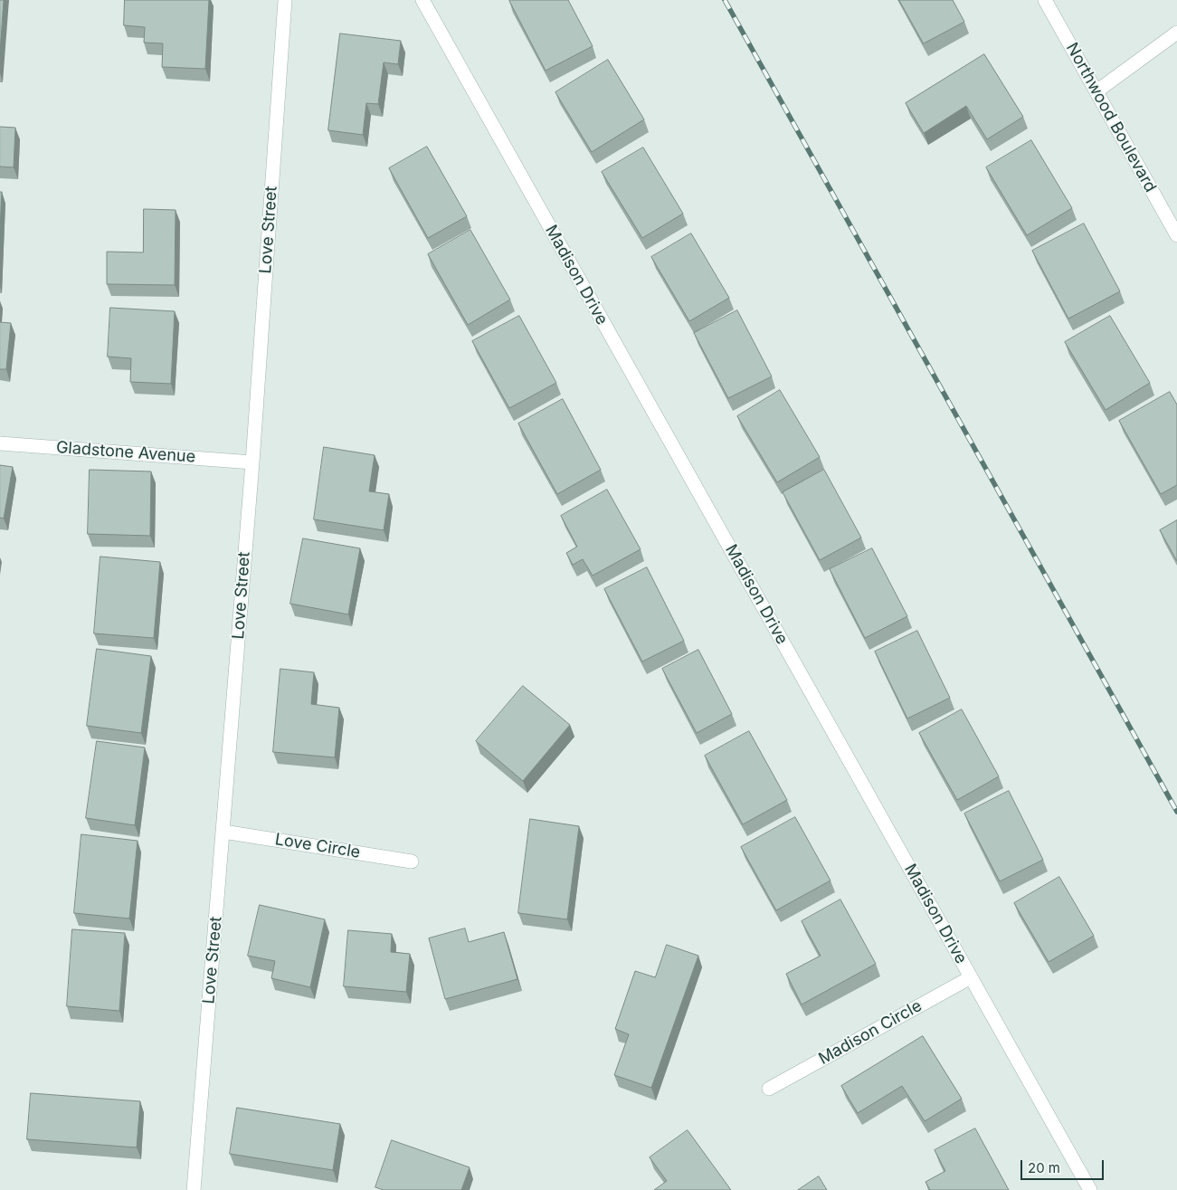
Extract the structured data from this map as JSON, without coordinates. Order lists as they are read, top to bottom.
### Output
{
  "streets": {
    "street": [
      "Northwood Boulevard",
      "Love Street",
      "Madison Drive",
      "Gladstone Avenue",
      "Love Circle",
      "Madison Circle"
    ]
  },
  "crossings": [
    ["Love Street", "Gladstone Avenue"],
    ["Love Street", "Love Circle"],
    ["Madison Drive", "Madison Circle"]
  ],
  "scale_bar": "20 m"
}
